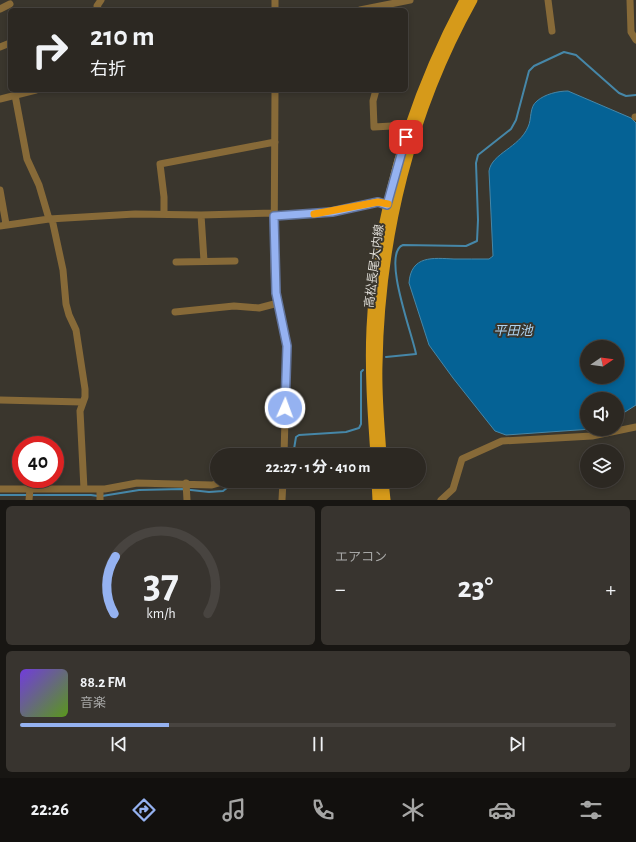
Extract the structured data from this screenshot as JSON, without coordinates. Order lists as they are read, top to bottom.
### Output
{
  "streets": {
    "main road": ["高松長尾大内線"]
  },
  "water": ["平田池"],
  "north": "right",
  "page": {
    "turn": ["210 m", "右折"],
    "limit": "40",
    "trip": "22:27 · 1 分 · 410 m",
    "tile": "エアコン",
    "heat": ["−", "23°", "+"],
    "song": ["88.2 FM", "音楽"],
    "tabs": "22:26",
    "gauge": ["37", "km/h"]
  }
}
